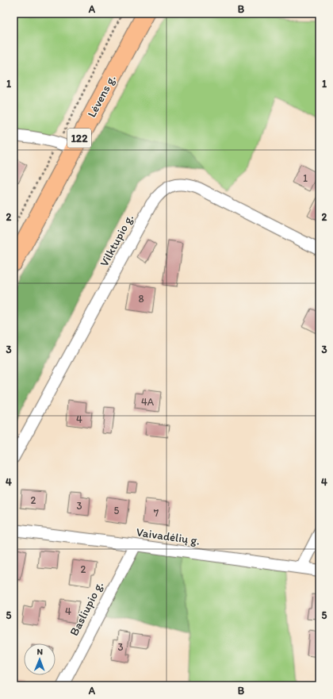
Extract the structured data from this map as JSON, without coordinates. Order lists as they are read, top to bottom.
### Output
{
  "streets": {
    "main road": ["Lėvens g.", "122"],
    "street": ["Vilktupio g.", "Vaivadėlių g.", "Basliupio g."]
  },
  "crossings": [
    ["Vaivadėlių g.", "Basliupio g."]
  ],
  "house_numbers": [
    "1",
    "8",
    "4A",
    "4",
    "2",
    "3",
    "5",
    "7",
    "2",
    "4",
    "3"
  ],
  "north": "top",
  "grid": {
    "columns": ["A", "B"],
    "rows": [
      "1",
      "2",
      "3",
      "4",
      "5"
    ]
  }
}
